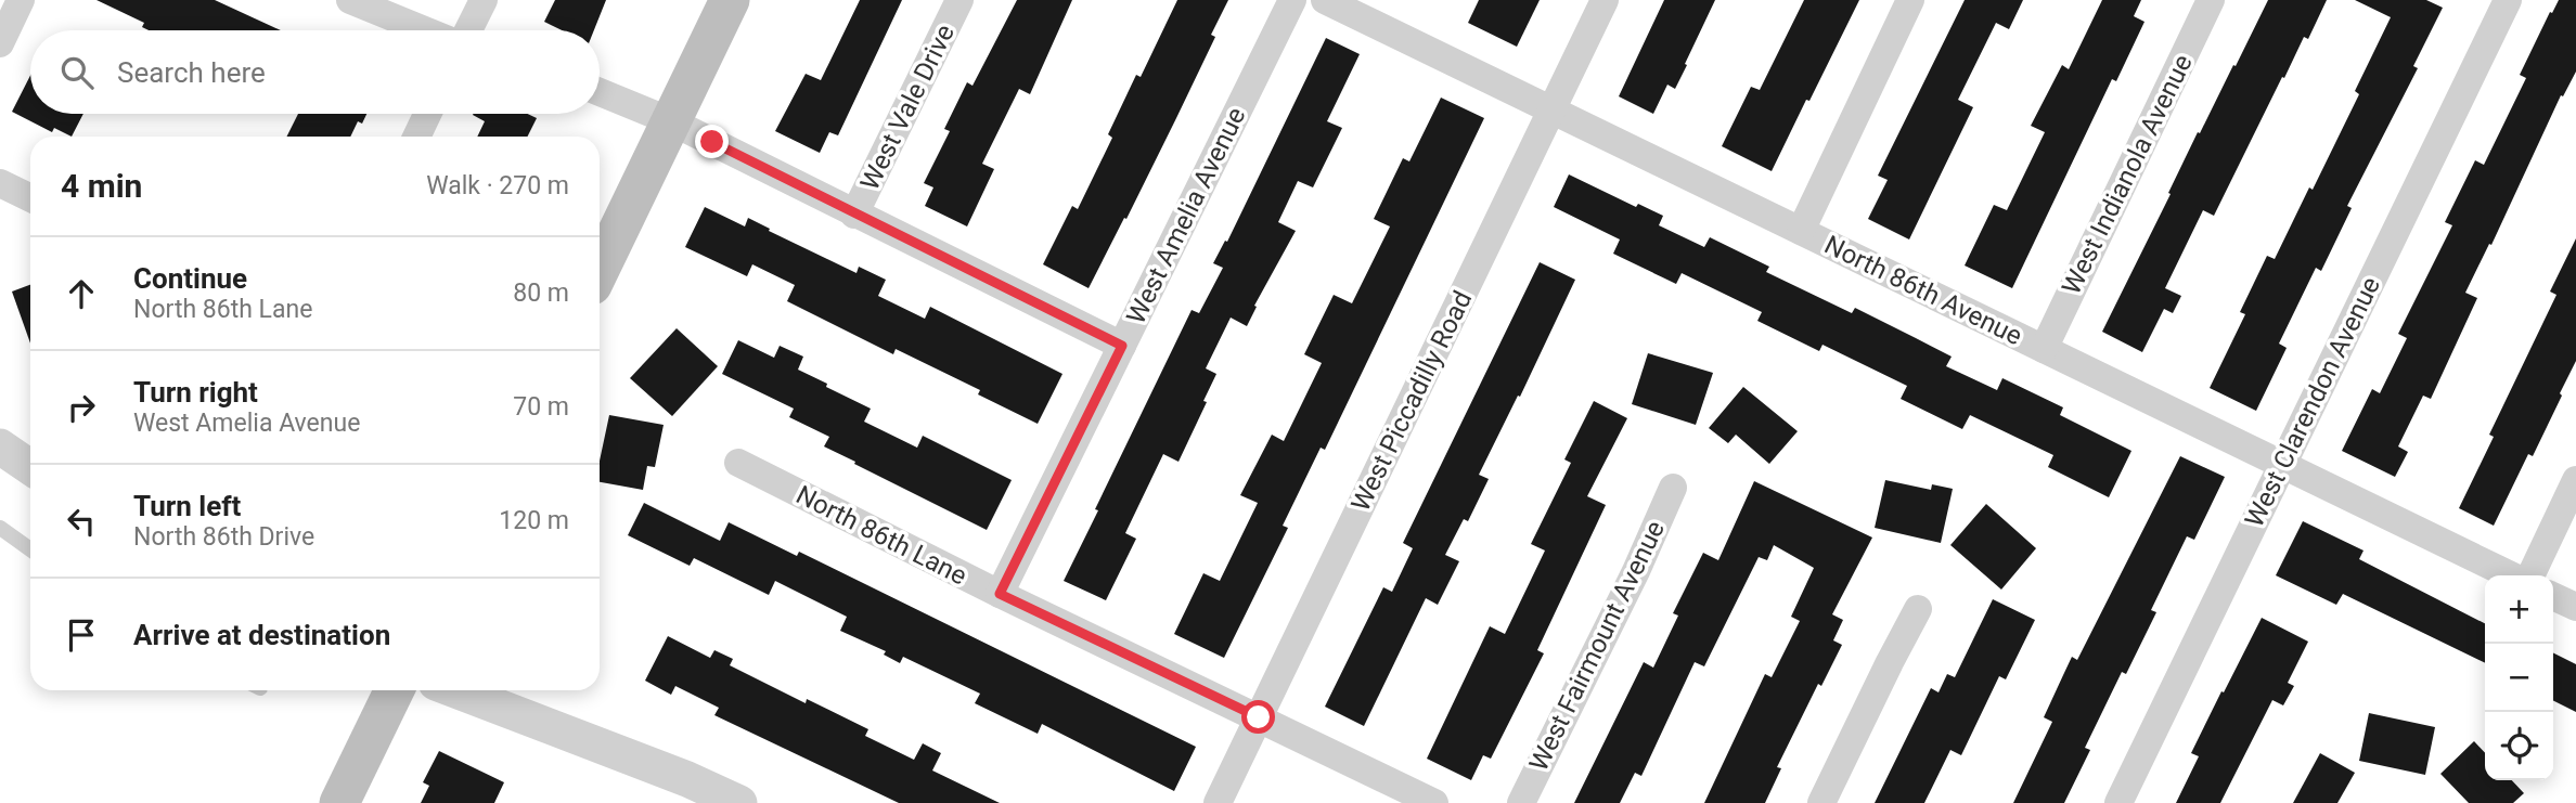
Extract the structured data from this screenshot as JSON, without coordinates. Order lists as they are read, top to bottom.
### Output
{
  "streets": {
    "street": [
      "West Vale Drive",
      "West Indianola Avenue",
      "West Amelia Avenue",
      "North 86th Avenue",
      "West Piccadilly Road",
      "West Clarendon Avenue",
      "North 86th Lane",
      "West Fairmount Avenue"
    ]
  },
  "crossings": [
    ["West Indianola Avenue", "North 86th Avenue"],
    ["West Amelia Avenue", "North 86th Lane"],
    ["North 86th Avenue", "West Piccadilly Road"],
    ["North 86th Avenue", "West Clarendon Avenue"],
    ["West Piccadilly Road", "North 86th Lane"]
  ],
  "page": {
    "search": "Search here",
    "heading": ["4 min", "Walk · 270 m"],
    "list": [
      ["Continue", "North 86th Lane", "80 m"],
      ["Turn right", "West Amelia Avenue", "70 m"],
      ["Turn left", "North 86th Drive", "120 m"],
      "Arrive at destination"
    ],
    "map_buttons": ["+", "−"]
  }
}
